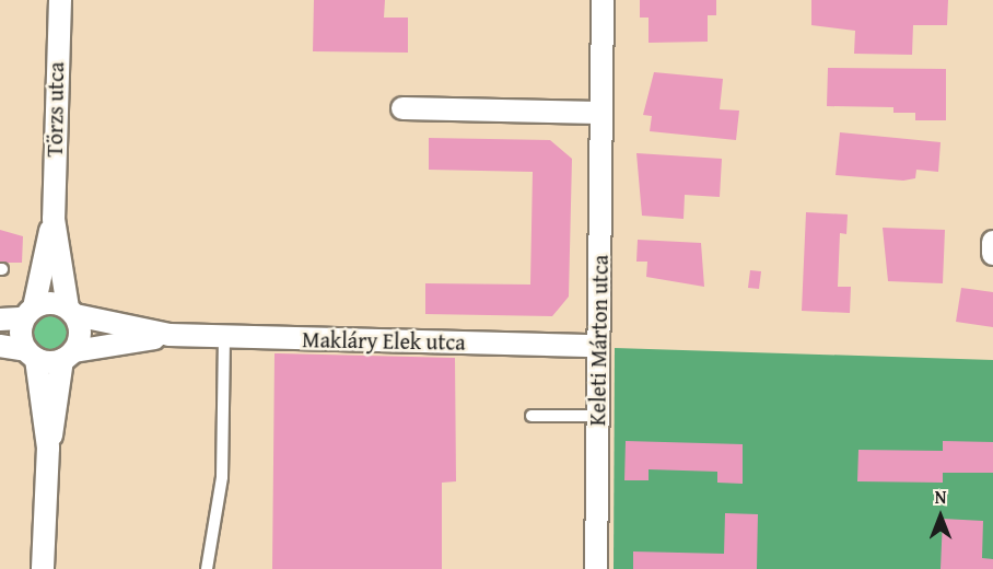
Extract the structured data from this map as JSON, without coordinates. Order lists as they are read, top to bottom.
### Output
{
  "streets": {
    "street": ["Törzs utca", "Makláry Elek utca", "Keleti Márton utca"]
  },
  "crossings": [
    ["Törzs utca", "Makláry Elek utca"],
    ["Makláry Elek utca", "Keleti Márton utca"]
  ],
  "north": "top"
}
